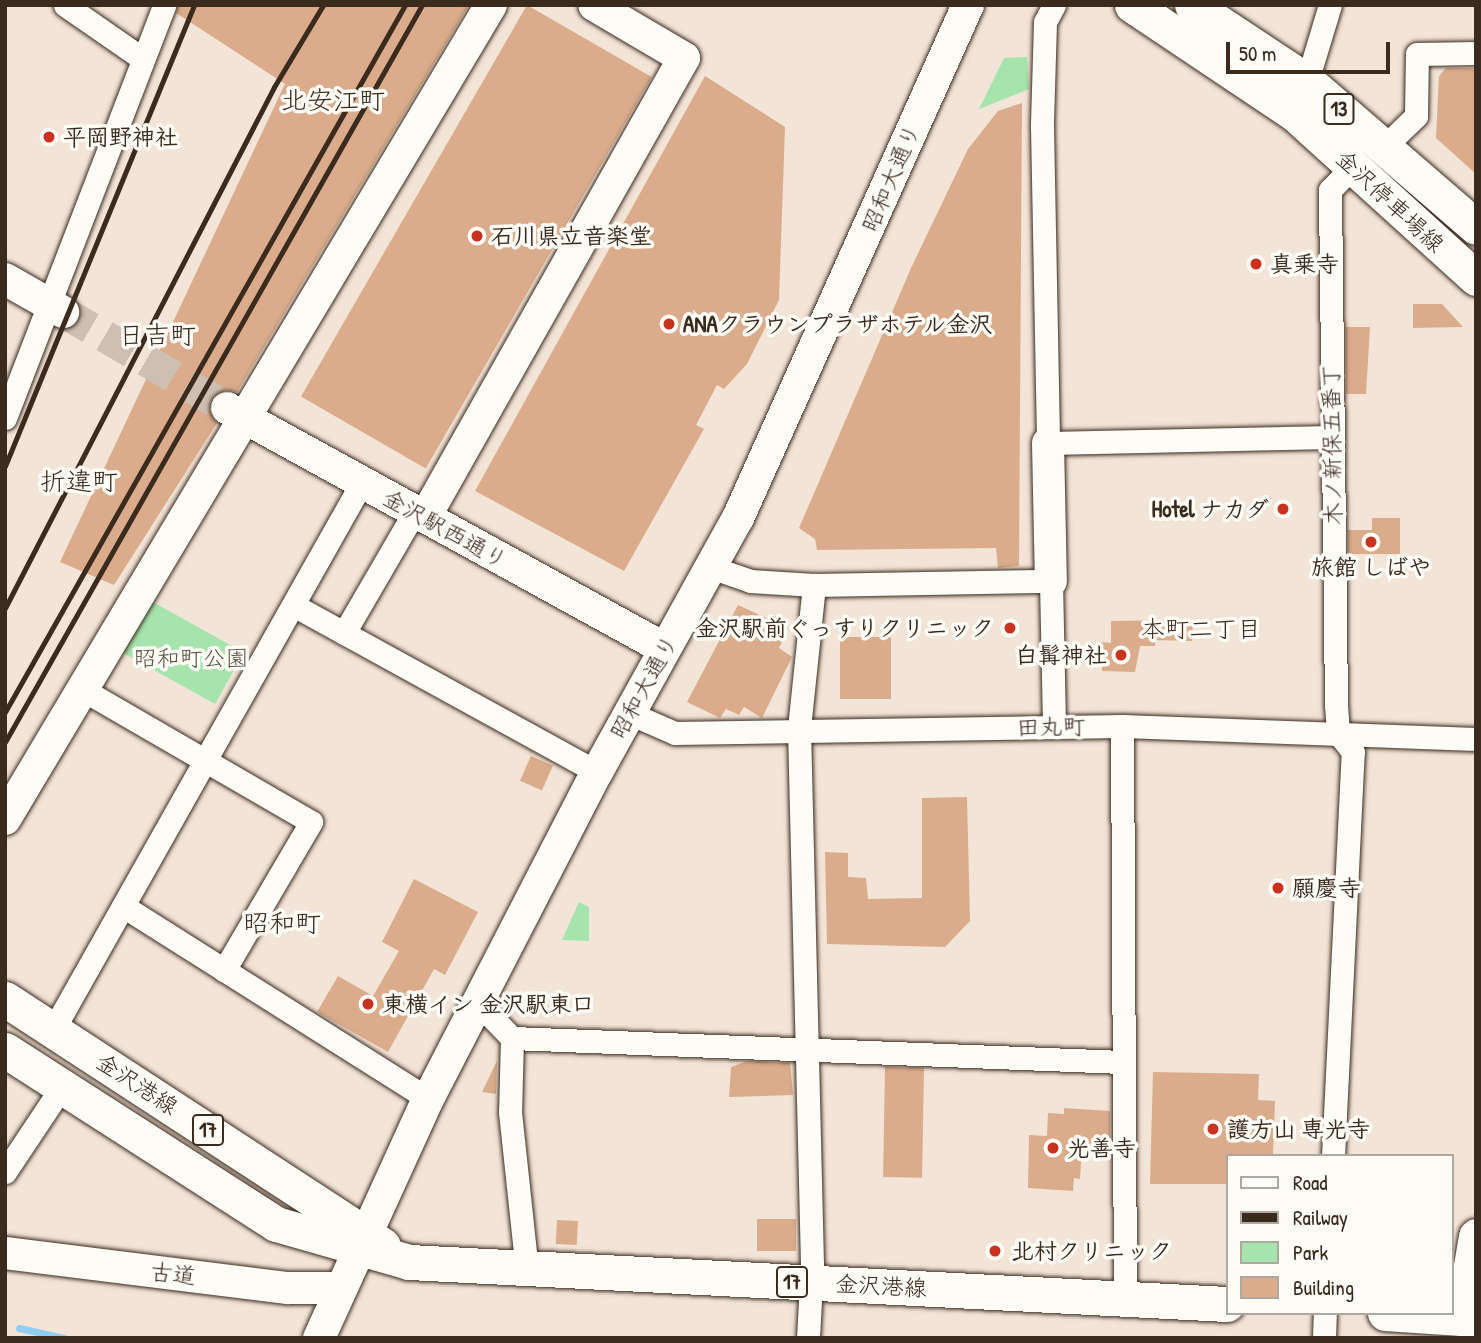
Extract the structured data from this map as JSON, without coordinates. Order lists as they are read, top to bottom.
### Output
{
  "streets": {
    "main road": [
      "13",
      "金沢停車場線",
      "金沢港線",
      "17"
    ],
    "street": [
      "昭和大通り",
      "木ノ新保五番丁",
      "金沢駅西通り",
      "田丸町",
      "古道"
    ]
  },
  "crossings": [
    ["昭和大通り", "金沢駅西通り"],
    ["昭和大通り", "田丸町"],
    ["昭和大通り", "金沢港線"],
    ["昭和大通り", "古道"],
    ["金沢停車場線", "木ノ新保五番丁"],
    ["木ノ新保五番丁", "田丸町"]
  ],
  "districts": [
    "北安江町",
    "日吉町",
    "折違町",
    "本町二丁目",
    "昭和町"
  ],
  "parks": ["昭和町公園"],
  "places": [
    "平岡野神社",
    "石川県立音楽堂",
    "真乗寺",
    "ANAクラウンプラザホテル金沢",
    "Hotel ナカダ",
    "旅館 しばや",
    "金沢駅前ぐっすりクリニック",
    "白髯神社",
    "願慶寺",
    "東横イン 金沢駅東口",
    "護方山 専光寺",
    "光善寺",
    "北村クリニック"
  ],
  "legend": [
    "Road",
    "Railway",
    "Park",
    "Building"
  ],
  "scale_bar": "50 m"
}
